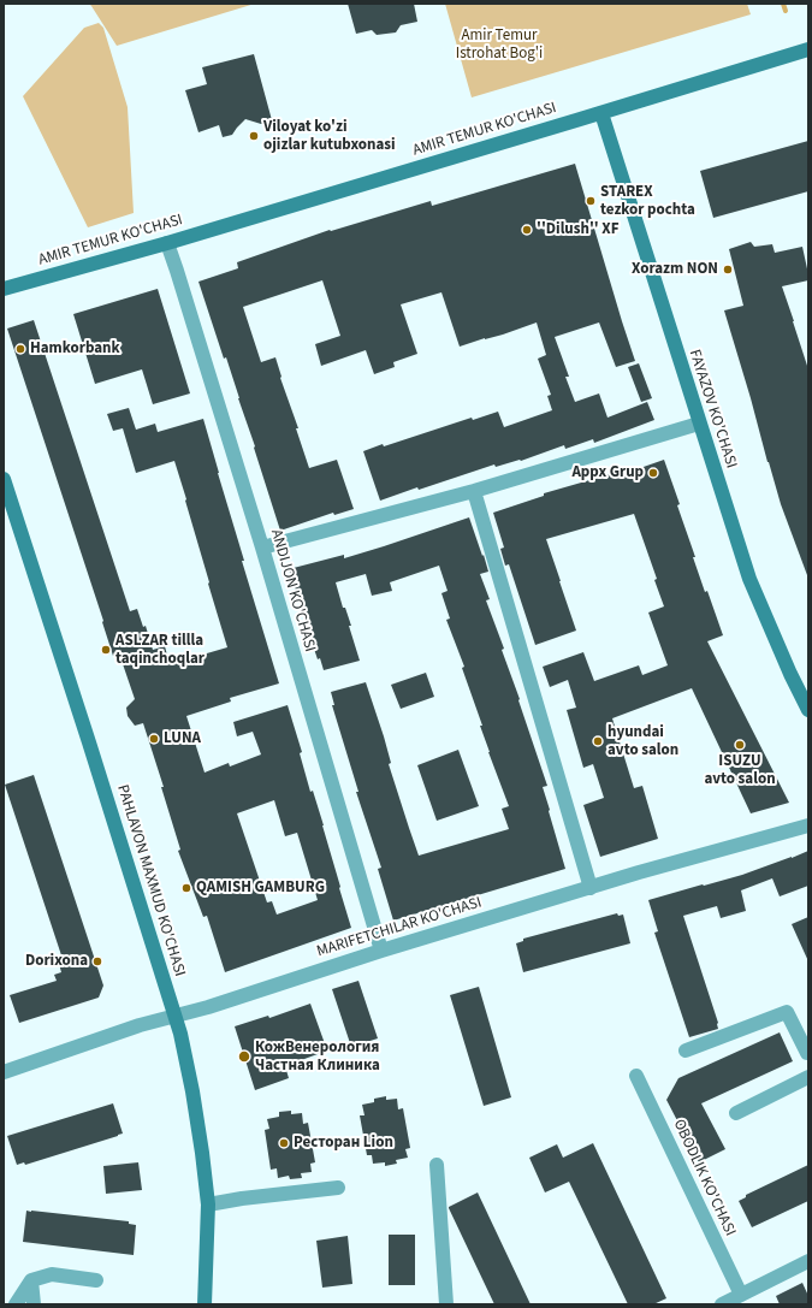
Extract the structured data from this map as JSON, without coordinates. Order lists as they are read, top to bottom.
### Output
{
  "streets": {
    "main road": ["AMIR TEMUR KO'CHASI", "FAYAZOV KO'CHASI", "PAHLAVON MAXMUD KO'CHASI"],
    "street": ["ANDIJON KO'CHASI", "MARIFETCHILAR KO'CHASI", "OBODLIK KO'CHASI"]
  },
  "crossings": [
    ["AMIR TEMUR KO'CHASI", "FAYAZOV KO'CHASI"],
    ["AMIR TEMUR KO'CHASI", "ANDIJON KO'CHASI"],
    ["ANDIJON KO'CHASI", "MARIFETCHILAR KO'CHASI"],
    ["PAHLAVON MAXMUD KO'CHASI", "MARIFETCHILAR KO'CHASI"]
  ],
  "parks": ["Amir Temur Istrohat Bog'i"],
  "places": [
    "Viloyat ko'zi ojizlar kutubxonasi",
    "STAREX tezkor pochta",
    "''Dilush'' XF",
    "Xorazm NON",
    "Hamkorbank",
    "Appx Grup",
    "ASLZAR tillla taqinchoqlar",
    "LUNA",
    "hyundai avto salon",
    "ISUZU avto salon",
    "QAMISH GAMBURG",
    "Dorixona",
    "КожВенерология Частная Клиника",
    "Ресторан Lion"
  ]
}
